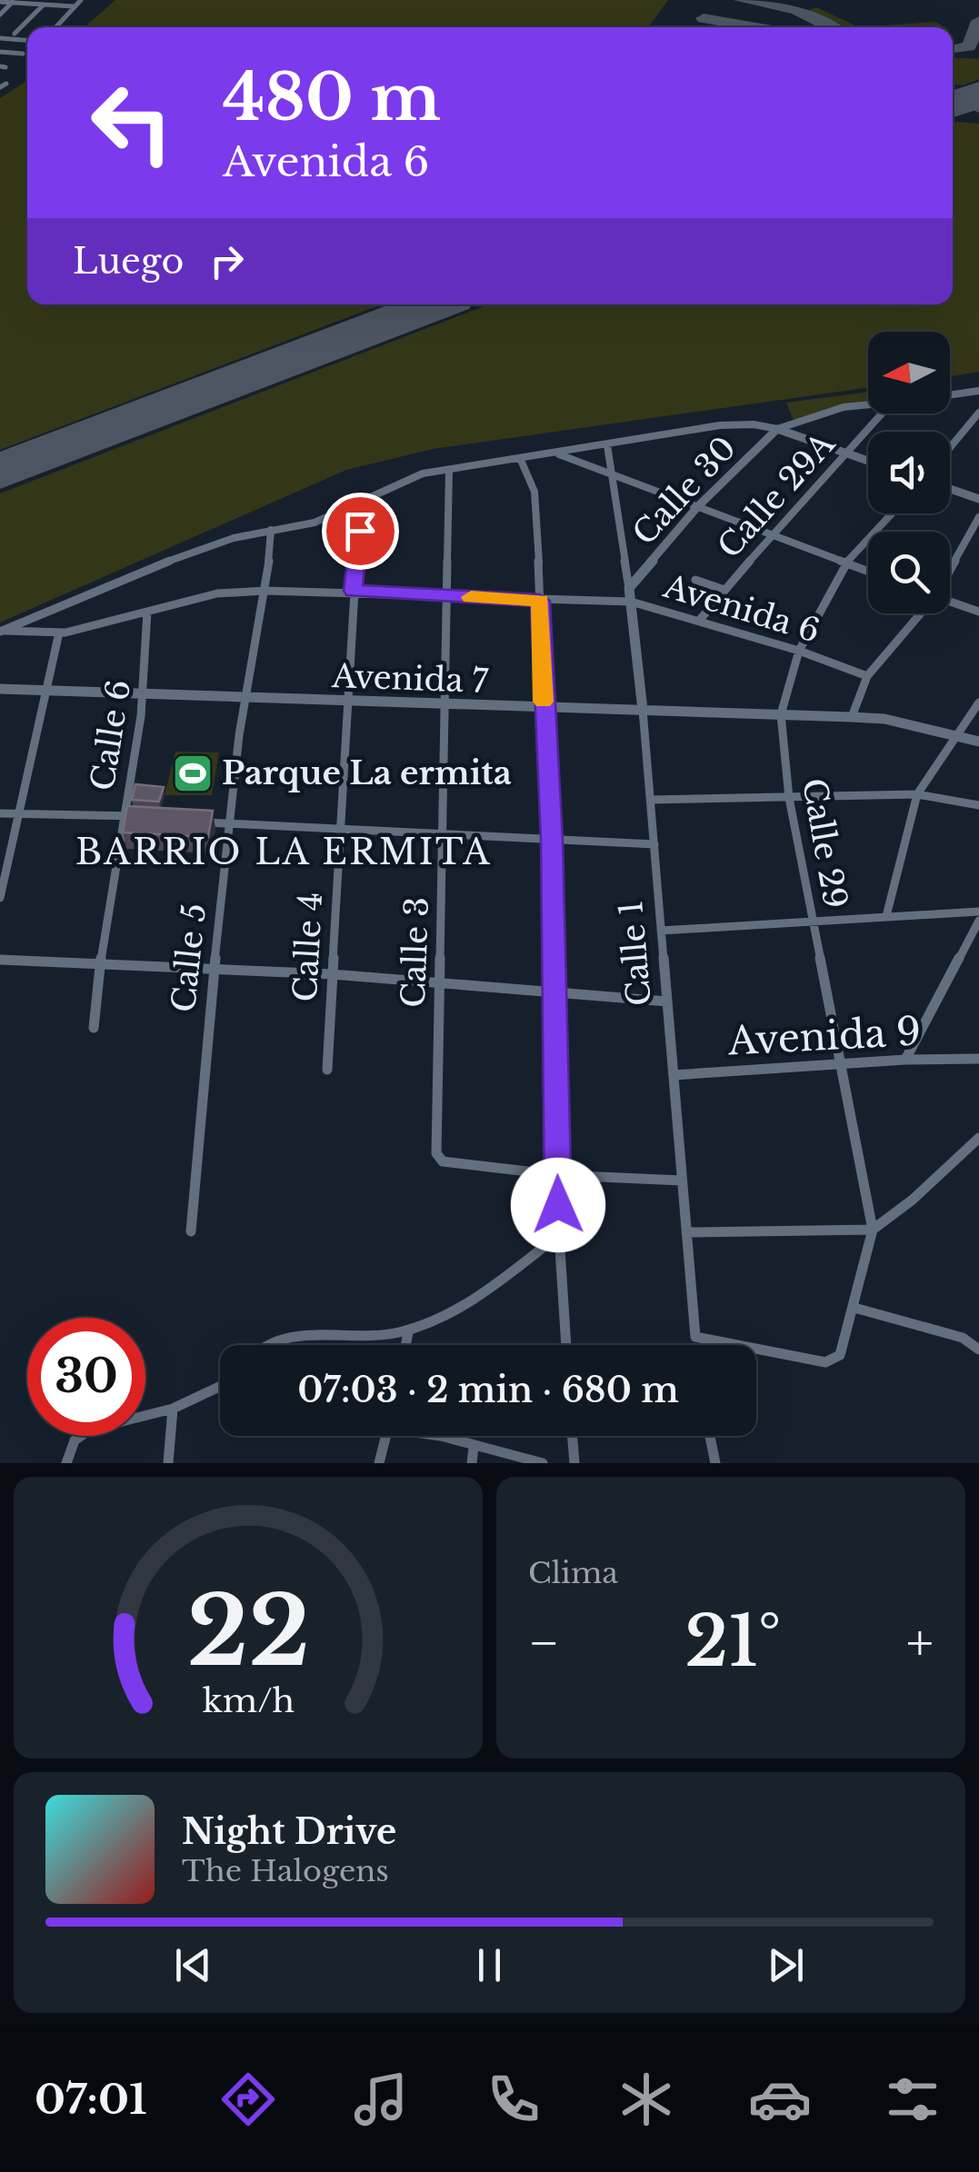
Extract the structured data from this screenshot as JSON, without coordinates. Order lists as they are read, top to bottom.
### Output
{
  "streets": {
    "street": [
      "Calle 30",
      "Calle 29A",
      "Avenida 6",
      "Avenida 7",
      "Calle 6",
      "Calle 29",
      "Calle 4",
      "Calle 3",
      "Calle 1",
      "Calle 5",
      "Avenida 9"
    ]
  },
  "crossings": [
    ["Calle 30", "Calle 1"],
    ["Calle 29A", "Avenida 6"],
    ["Avenida 6", "Calle 6"],
    ["Avenida 6", "Calle 29"],
    ["Avenida 6", "Calle 4"],
    ["Avenida 6", "Calle 3"],
    ["Avenida 6", "Calle 1"],
    ["Avenida 6", "Calle 5"],
    ["Avenida 7", "Calle 6"],
    ["Avenida 7", "Calle 29"],
    ["Avenida 7", "Calle 4"],
    ["Avenida 7", "Calle 3"],
    ["Avenida 7", "Calle 1"],
    ["Avenida 7", "Calle 5"],
    ["Calle 29", "Avenida 9"],
    ["Calle 1", "Avenida 9"]
  ],
  "districts": ["BARRIO LA ERMITA"],
  "places": {
    "sports": ["Parque La ermita"]
  },
  "north": "left",
  "page": {
    "turn": ["480 m", "Avenida 6"],
    "then": "Luego",
    "limit": "30",
    "trip": "07:03 · 2 min · 680 m",
    "tile": "Clima",
    "heat": ["−", "21°", "+"],
    "song": ["Night Drive", "The Halogens"],
    "tabs": "07:01",
    "gauge": ["22", "km/h"]
  }
}
